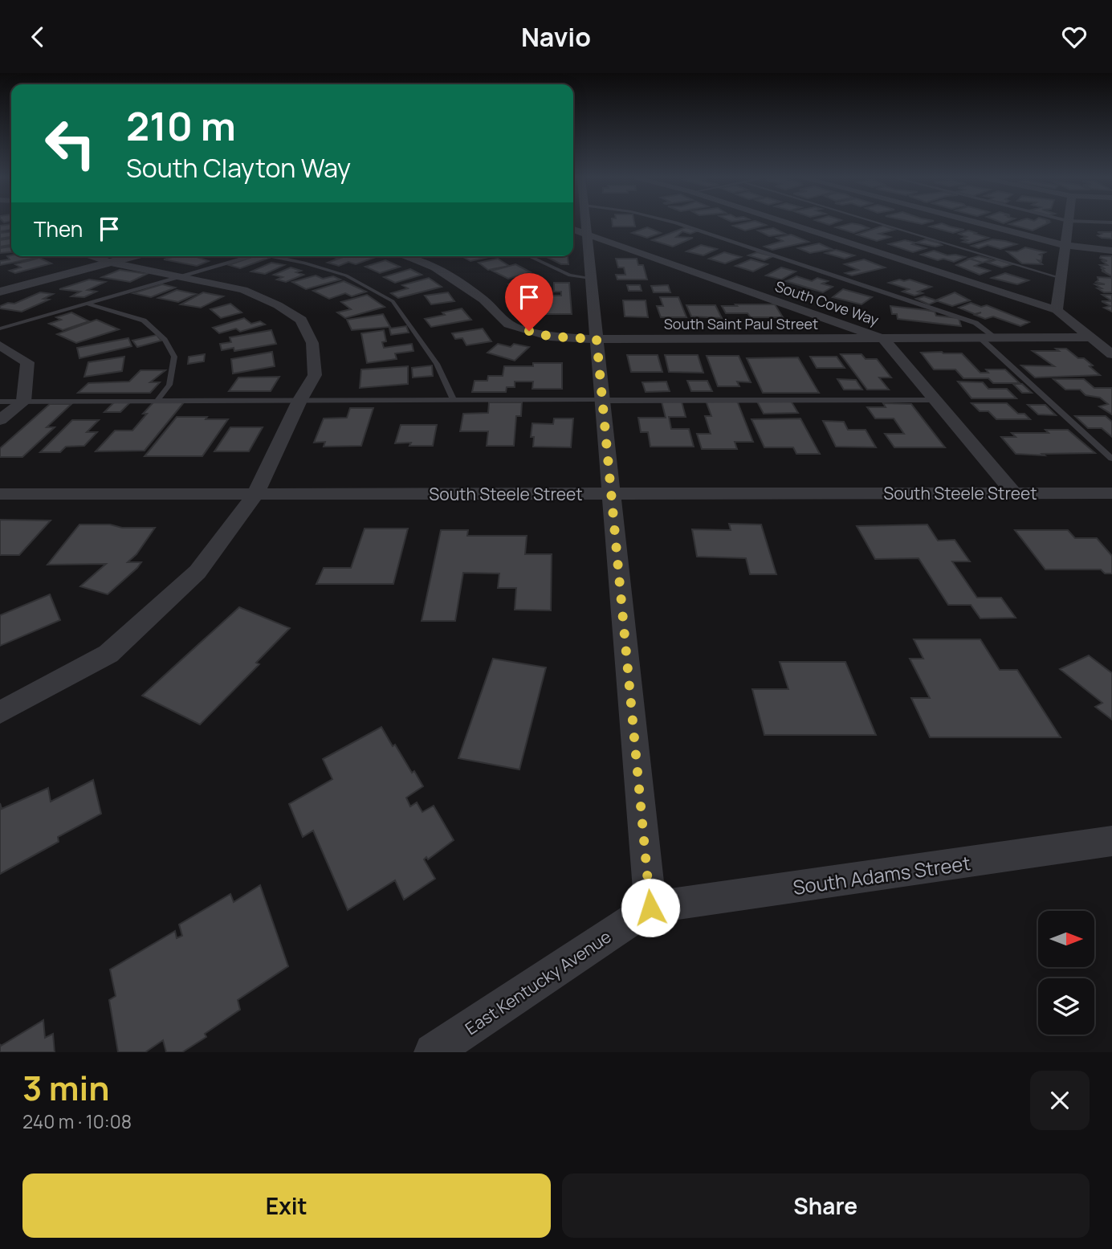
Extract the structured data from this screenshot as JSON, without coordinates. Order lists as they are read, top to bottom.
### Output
{
  "streets": {
    "street": [
      "South Cove Way",
      "South Saint Paul Street",
      "South Steele Street",
      "South Adams Street",
      "East Kentucky Avenue"
    ]
  },
  "crossings": [
    ["South Cove Way", "South Saint Paul Street"],
    ["South Cove Way", "South Steele Street"],
    ["South Adams Street", "East Kentucky Avenue"]
  ],
  "north": "right",
  "page": {
    "header": "Navio",
    "turn": ["210 m", "South Clayton Way"],
    "then": "Then",
    "heading": ["3 min", "240 m · 10:08"],
    "buttons": ["Exit", "Share"]
  }
}
